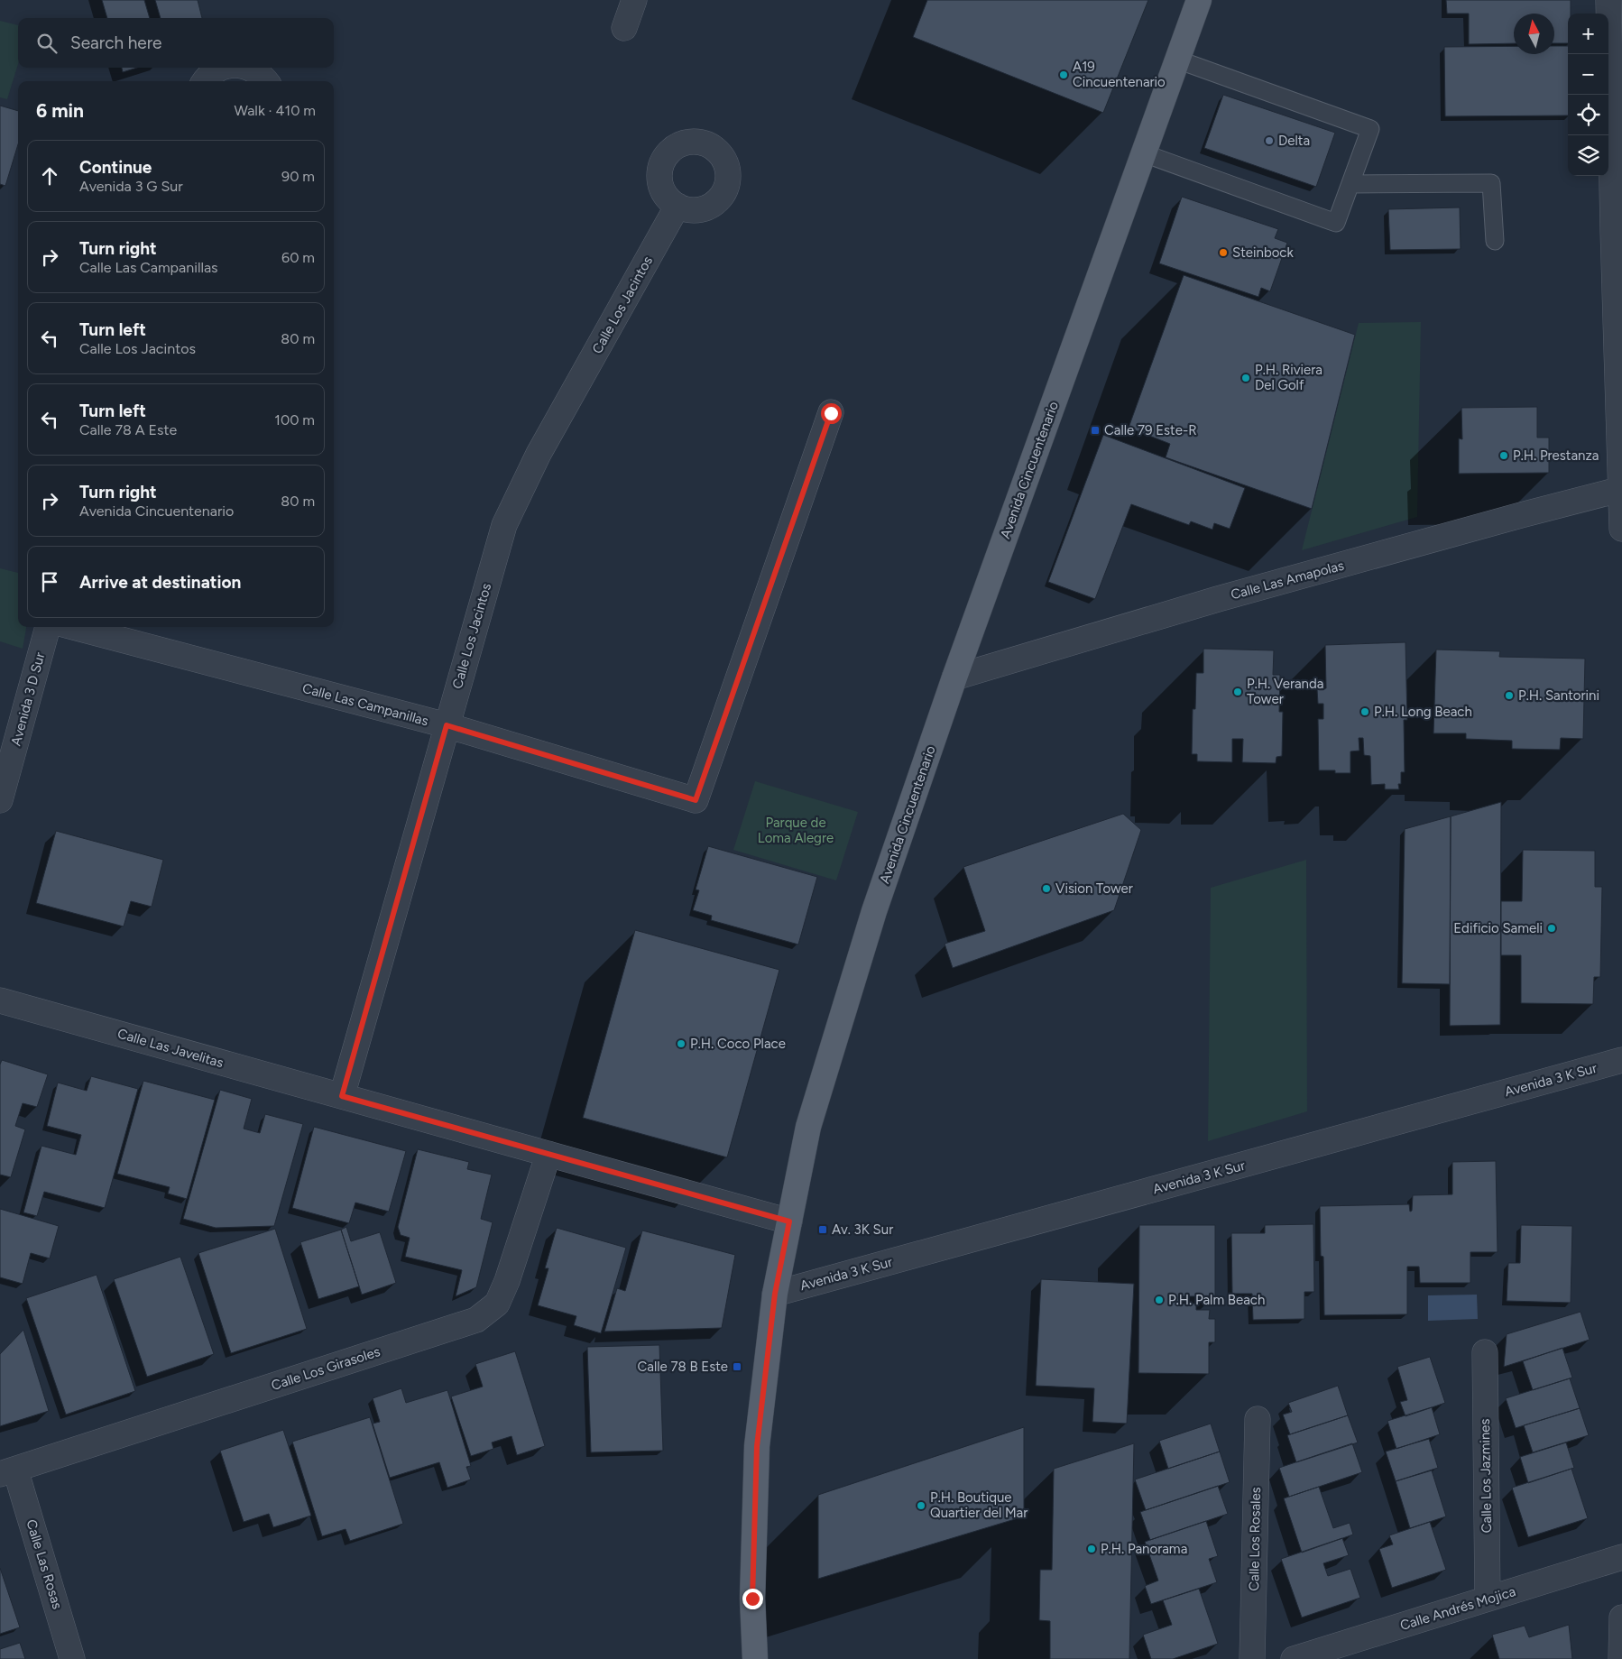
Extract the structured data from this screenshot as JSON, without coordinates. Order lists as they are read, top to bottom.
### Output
{
  "streets": {
    "main road": ["Avenida Cincuentenario"],
    "street": [
      "Calle Los Jacintos",
      "Calle Las Amapolas",
      "Avenida 3 D Sur",
      "Calle Las Campanillas",
      "Calle Las Javelitas",
      "Avenida 3 K Sur",
      "Calle Los Girasoles",
      "Calle Los Jazmines",
      "Calle Los Rosales",
      "Calle Las Rosas",
      "Calle Andrés Mojica"
    ]
  },
  "crossings": [
    ["Calle Los Jacintos", "Calle Las Campanillas"],
    ["Calle Los Jacintos", "Calle Las Javelitas"],
    ["Avenida Cincuentenario", "Calle Las Amapolas"],
    ["Avenida Cincuentenario", "Calle Las Javelitas"],
    ["Avenida Cincuentenario", "Avenida 3 K Sur"],
    ["Calle Las Javelitas", "Calle Los Girasoles"],
    ["Calle Los Girasoles", "Calle Las Rosas"],
    ["Calle Los Jazmines", "Calle Andrés Mojica"]
  ],
  "parks": ["Parque de Loma Alegre"],
  "places": {
    "other": [
      "A19 Cincuentenario",
      "Delta",
      "Steinbock",
      "P.H. Riviera Del Golf",
      "P.H. Prestanza",
      "P.H. Veranda Tower",
      "P.H. Santorini",
      "P.H. Long Beach",
      "Vision Tower",
      "Edificio Sameli",
      "P.H. Coco Place",
      "P.H. Palm Beach",
      "P.H. Boutique Quartier del Mar",
      "P.H. Panorama"
    ],
    "transit": ["Calle 79 Este-R", "Av. 3K Sur", "Calle 78 B Este"]
  },
  "north": "top",
  "page": {
    "map_buttons": ["+", "−"],
    "search": "Search here",
    "heading": ["6 min", "Walk · 410 m"],
    "list": [
      ["Continue", "Avenida 3 G Sur", "90 m"],
      ["Turn right", "Calle Las Campanillas", "60 m"],
      ["Turn left", "Calle Los Jacintos", "80 m"],
      ["Turn left", "Calle 78 A Este", "100 m"],
      ["Turn right", "Avenida Cincuentenario", "80 m"],
      "Arrive at destination"
    ]
  }
}
